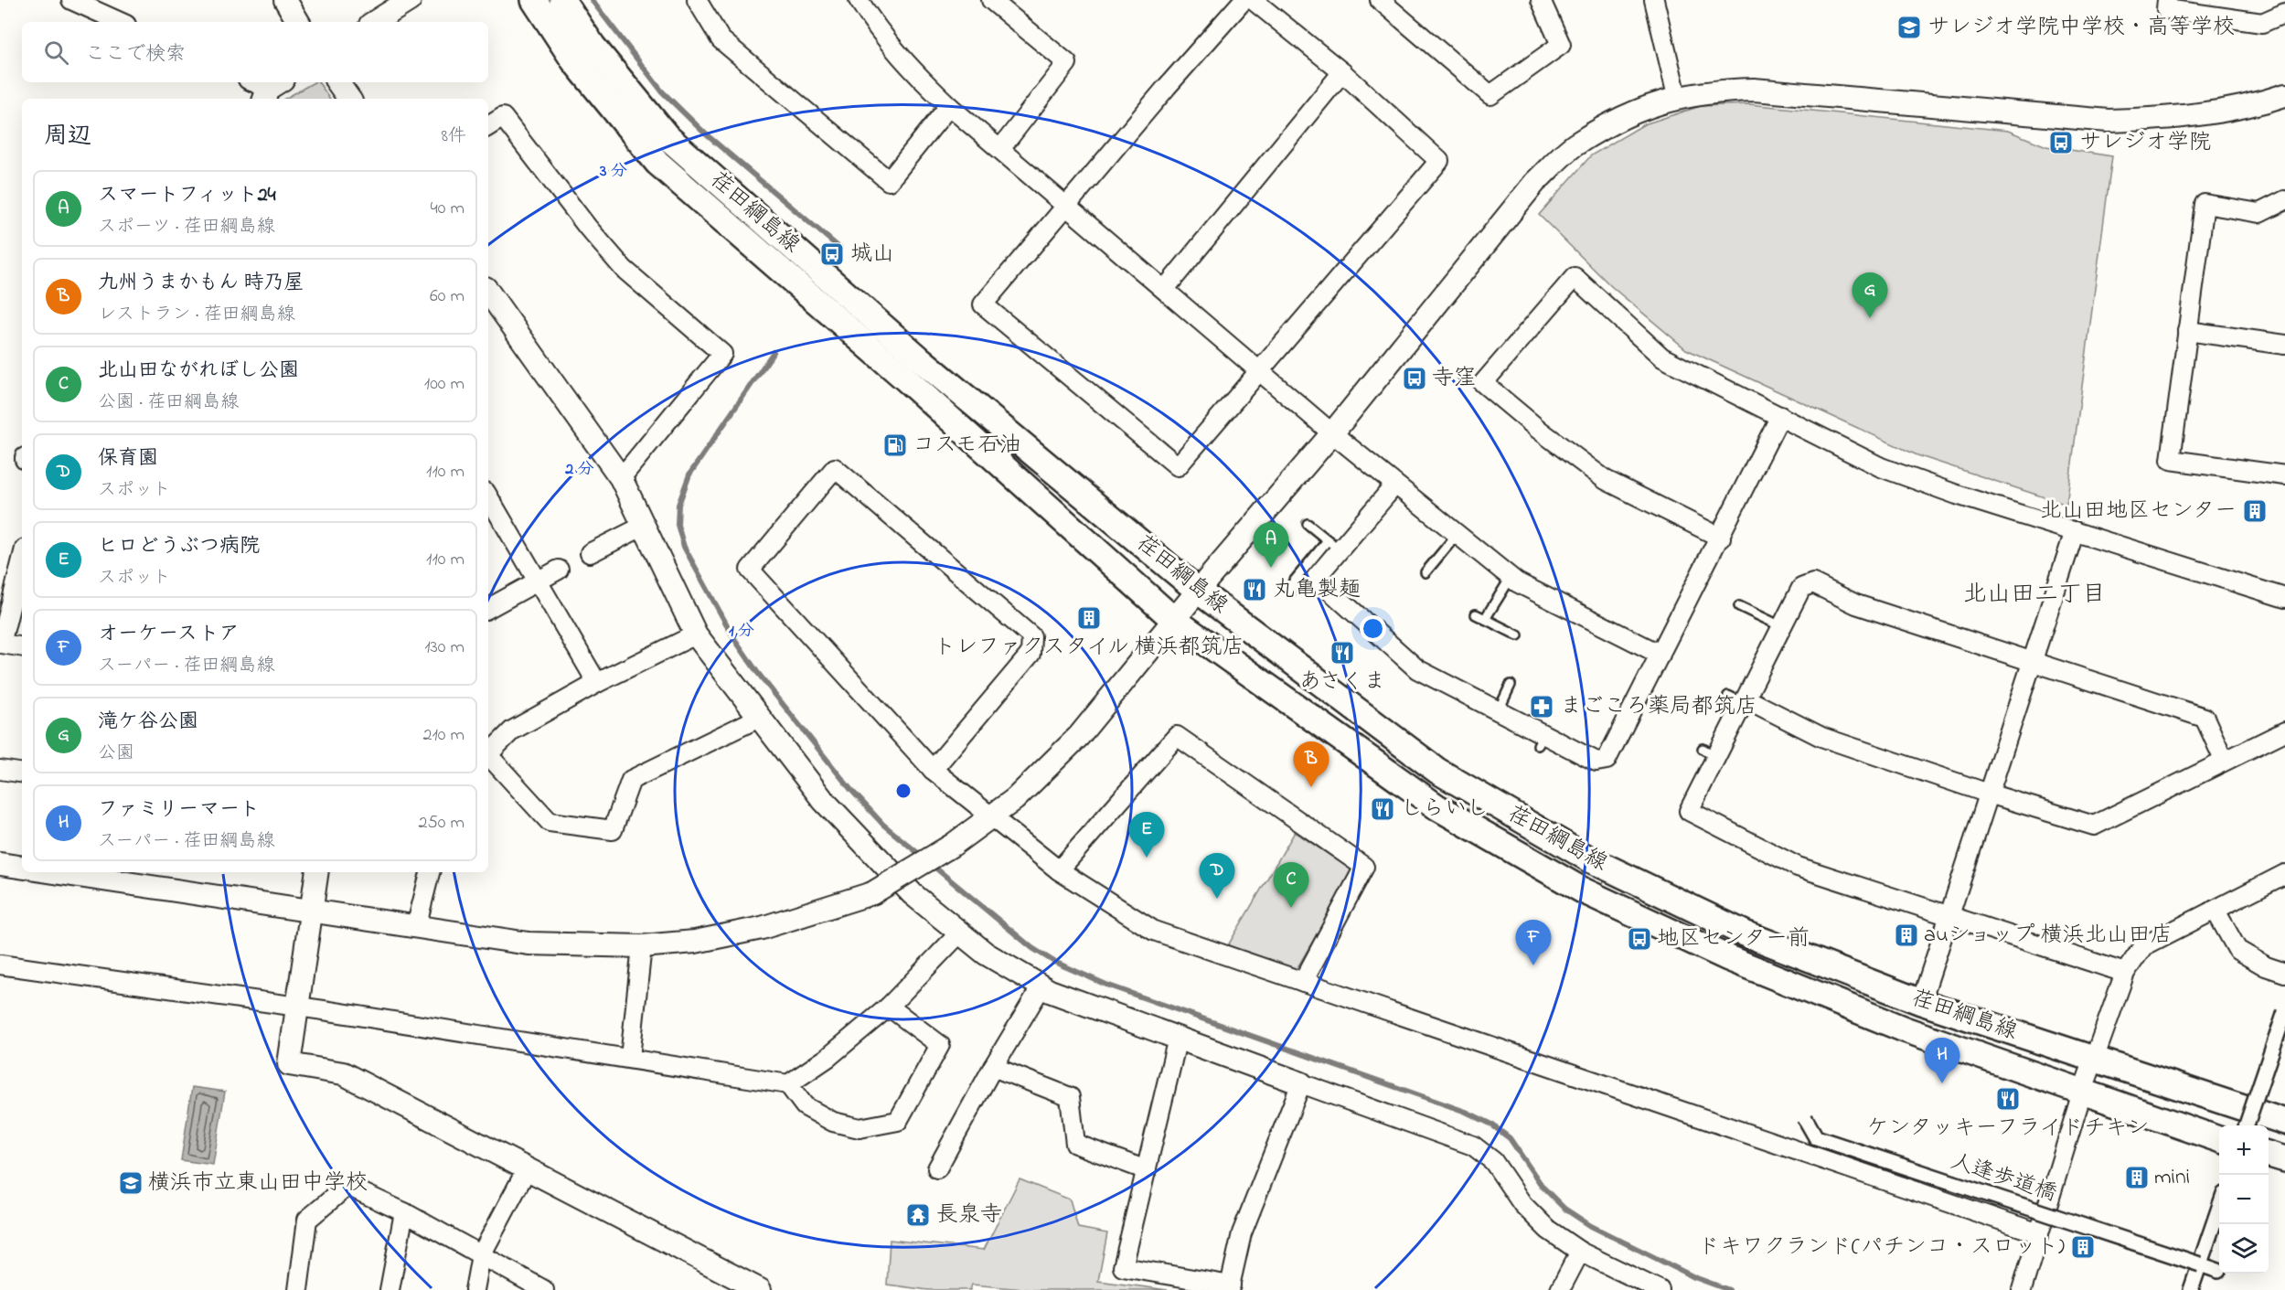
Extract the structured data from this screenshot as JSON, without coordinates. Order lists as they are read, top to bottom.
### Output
{
  "streets": {
    "main road": ["荏田綱島線"],
    "street": ["人逢歩道橋"]
  },
  "districts": ["北山田二丁目"],
  "places": {
    "school or university": ["サレジオ学院中学校・高等学校", "横浜市立東山田中学校"],
    "bus stop": [
      "サレジオ学院",
      "城山",
      "寺窪",
      "地区センター前"
    ],
    "fuel station": ["コスモ石油"],
    "building": [
      "北山田地区センター",
      "トレファクスタイル 横浜都筑店",
      "auショップ 横浜北山田店",
      "mini",
      "ドキワクランド(パチンコ・スロット)"
    ],
    "restaurant": [
      "丸亀製麺",
      "あさくま",
      "しらいし",
      "ケンタッキーフライドチキン"
    ],
    "pharmacy": ["まごころ薬局都筑店"],
    "temple": ["長泉寺"]
  },
  "page": {
    "search": "ここで検索",
    "heading": ["周辺", "8件"],
    "list": [
      {
        "mark": "A",
        "name": "スマートフィット24",
        "note": "スポーツ · 荏田綱島線",
        "value": "40 m"
      },
      {
        "mark": "B",
        "name": "九州うまかもん 時乃屋",
        "note": "レストラン · 荏田綱島線",
        "value": "60 m"
      },
      {
        "mark": "C",
        "name": "北山田ながれぼし公園",
        "note": "公園 · 荏田綱島線",
        "value": "100 m"
      },
      {
        "mark": "D",
        "name": "保育園",
        "note": "スポット",
        "value": "110 m"
      },
      {
        "mark": "E",
        "name": "ヒロどうぶつ病院",
        "note": "スポット",
        "value": "110 m"
      },
      {
        "mark": "F",
        "name": "オーケーストア",
        "note": "スーパー · 荏田綱島線",
        "value": "130 m"
      },
      {
        "mark": "G",
        "name": "滝ケ谷公園",
        "note": "公園",
        "value": "210 m"
      },
      {
        "mark": "H",
        "name": "ファミリーマート",
        "note": "スーパー · 荏田綱島線",
        "value": "250 m"
      }
    ],
    "pins": [
      "G",
      "A",
      "B",
      "E",
      "D",
      "C",
      "F",
      "H"
    ],
    "map_buttons": ["+", "−"]
  },
  "rings": ["3 分", "2 分", "1 分"]
}
